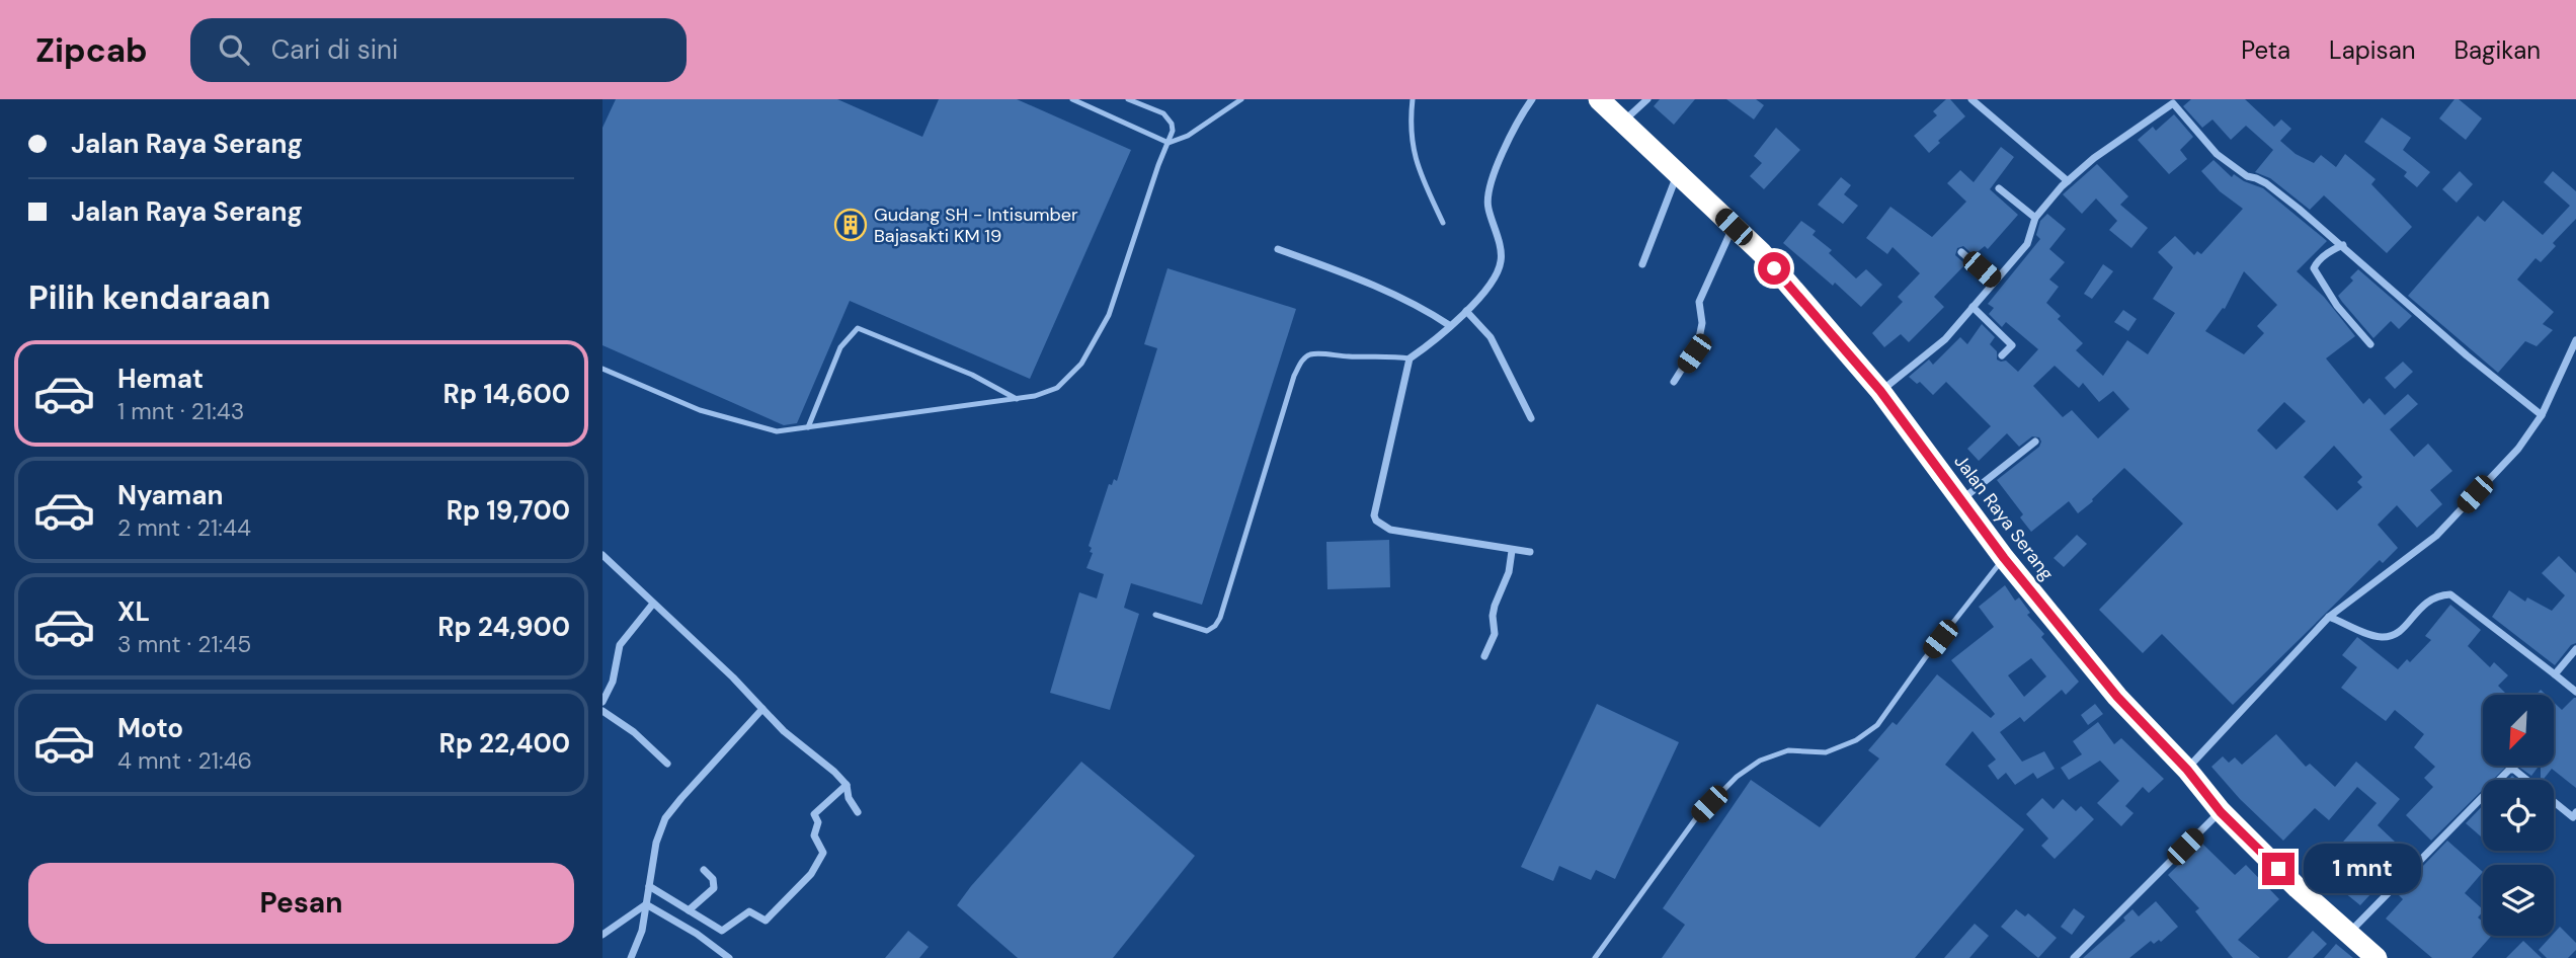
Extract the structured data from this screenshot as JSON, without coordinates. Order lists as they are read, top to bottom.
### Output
{
  "streets": {
    "highway": ["Jalan Raya Serang"]
  },
  "places": {
    "building": ["Gudang SH - Intisumber Bajasakti KM 19"]
  },
  "north": "bottom left",
  "page": {
    "header": "Zipcab",
    "search": "Cari di sini",
    "nav": ["Peta", "Lapisan", "Bagikan"],
    "banner": ["Jalan Raya Serang", "Jalan Raya Serang"],
    "heading": "Pilih kendaraan",
    "list": [
      {
        "name": "Hemat",
        "note": "1 mnt · 21:43",
        "value": "Rp 14,600"
      },
      {
        "name": "Nyaman",
        "note": "2 mnt · 21:44",
        "value": "Rp 19,700"
      },
      {
        "name": "XL",
        "note": "3 mnt · 21:45",
        "value": "Rp 24,900"
      },
      {
        "name": "Moto",
        "note": "4 mnt · 21:46",
        "value": "Rp 22,400"
      }
    ],
    "bubble": "1 mnt",
    "buttons": "Pesan"
  }
}
